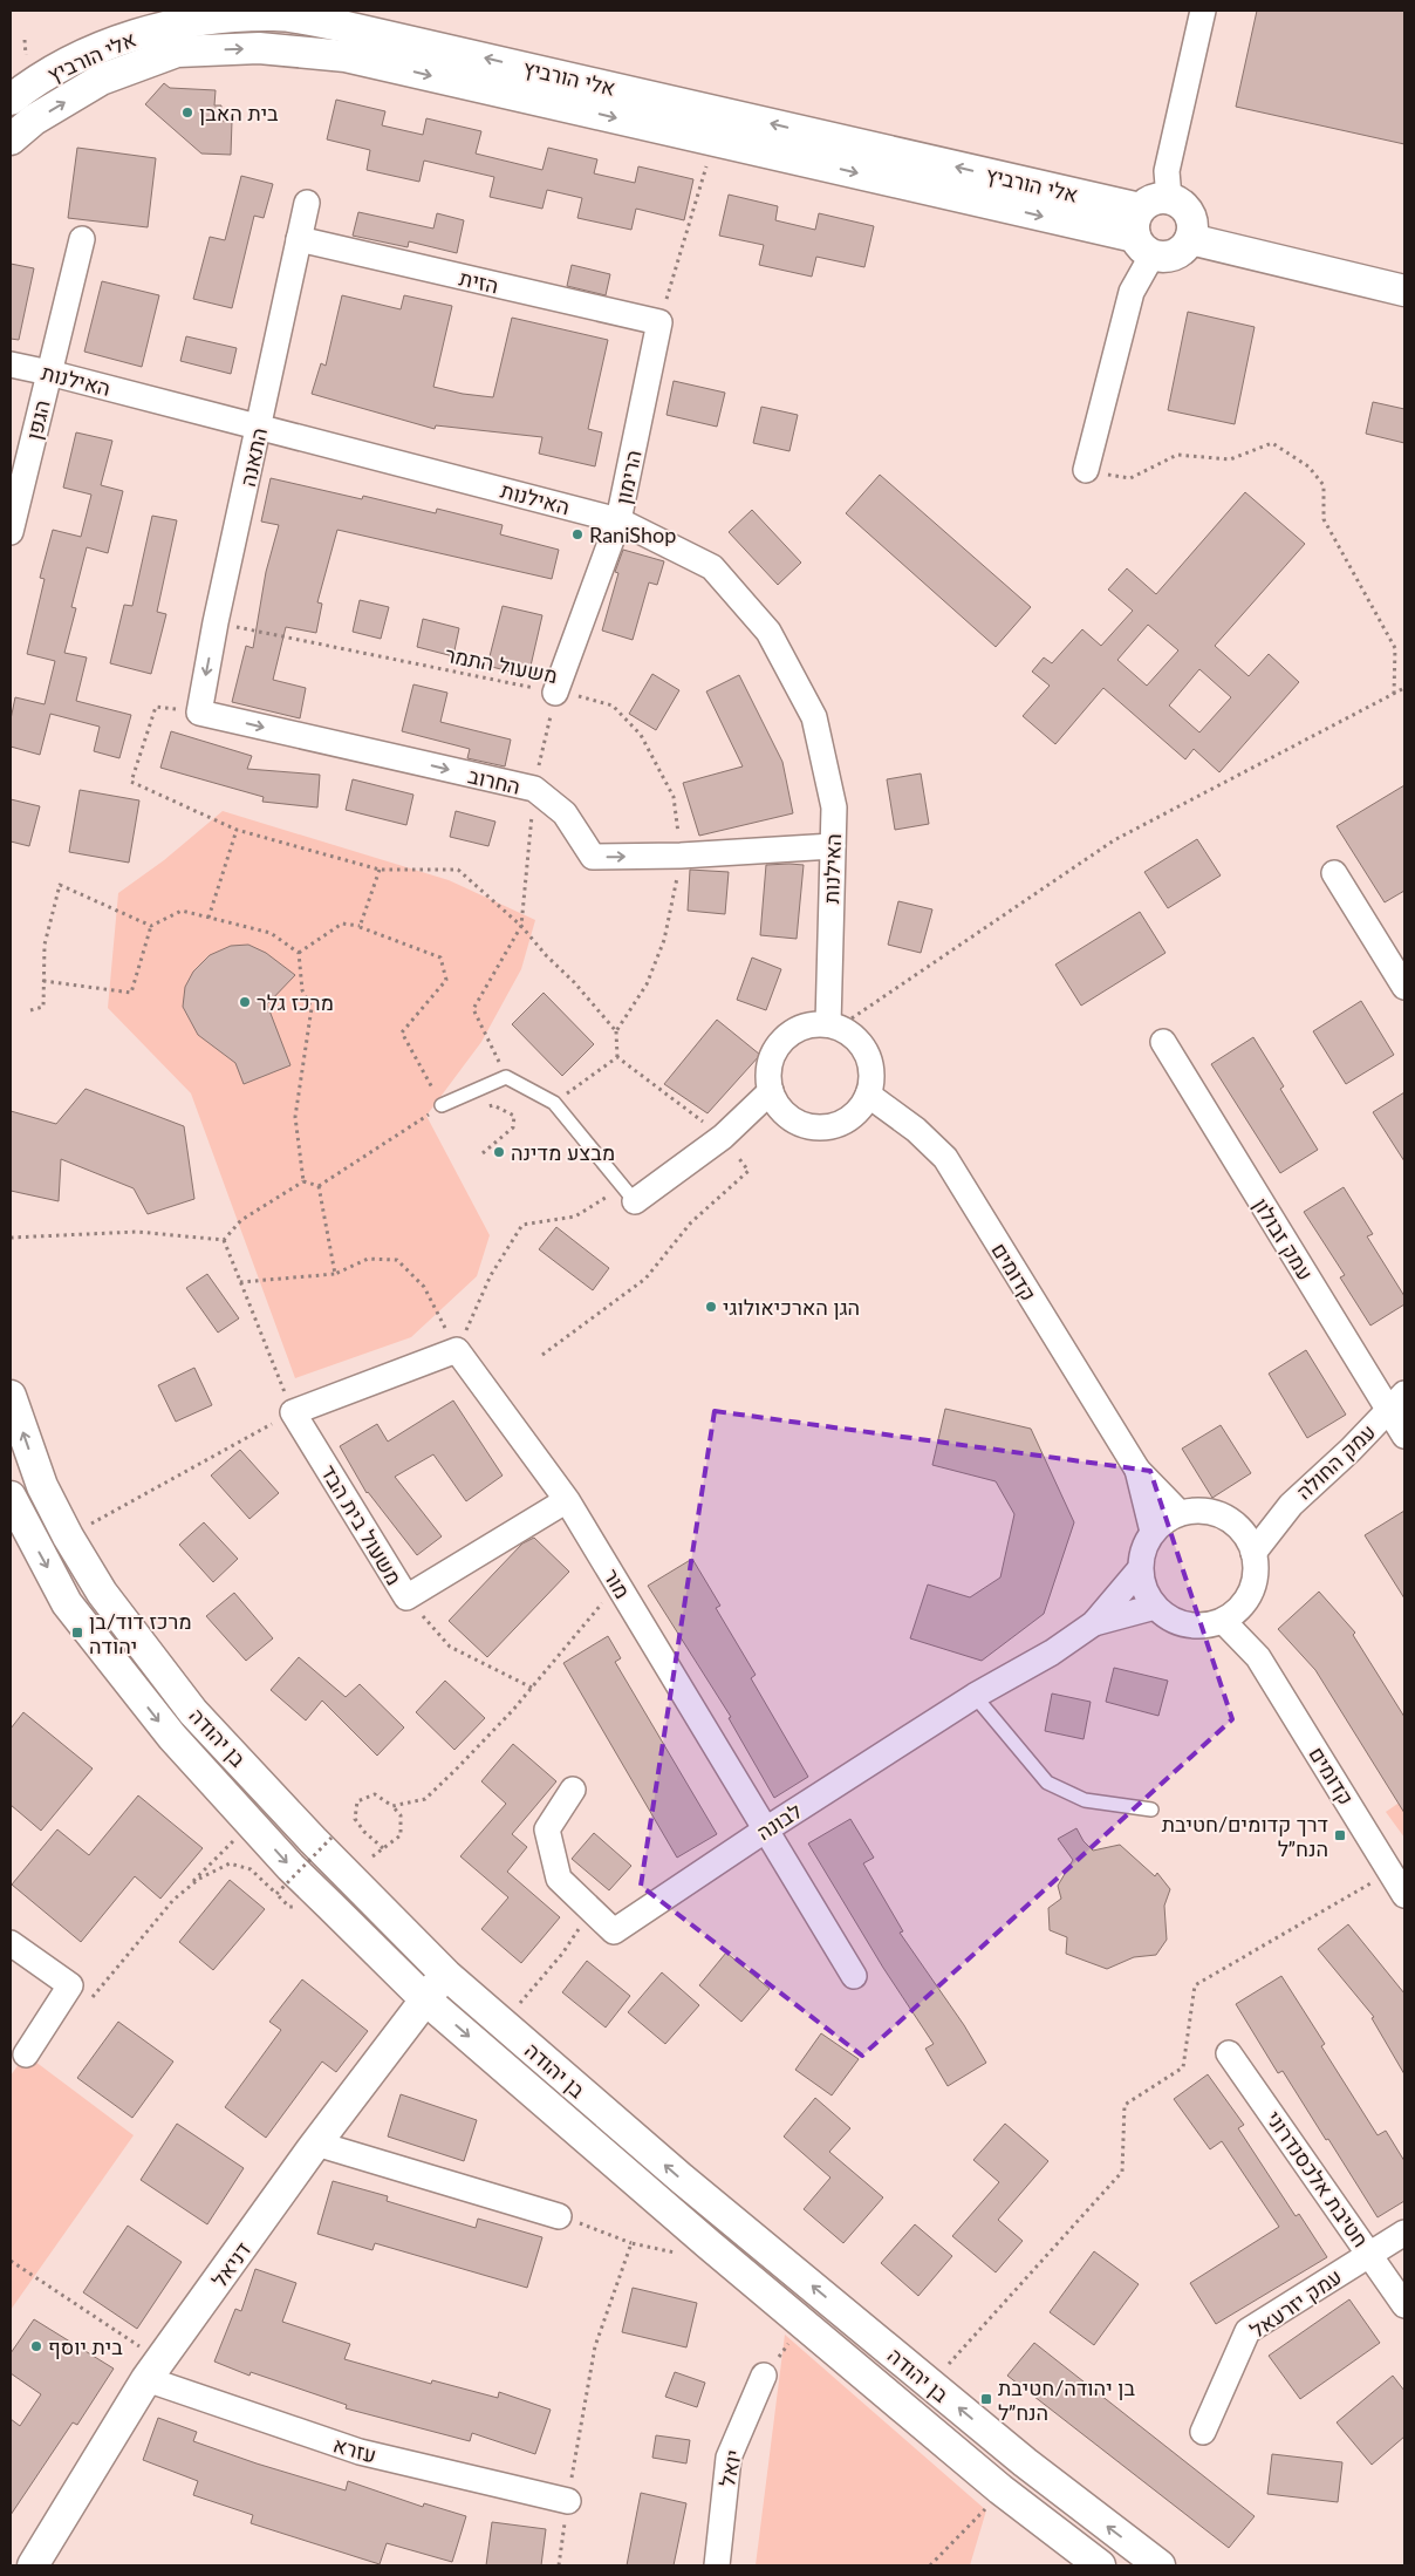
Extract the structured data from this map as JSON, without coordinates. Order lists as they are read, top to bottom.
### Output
{
  "streets": {
    "street": [
      "אלי הורביץ",
      "הזית",
      "האילנות",
      "הגפן",
      "התאנה",
      "הרימון",
      "החרוב",
      "עמק זבולון",
      "קדומים",
      "עמק החולה",
      "משעול בית הבד",
      "מור",
      "בן יהודה",
      "לבונה",
      "חטיבת אלכסנדרוני",
      "דניאל",
      "עמק יזרעאל",
      "עזרא",
      "יואל"
    ],
    "path": ["משעול התמר"]
  },
  "crossings": [
    ["הזית", "התאנה"],
    ["הזית", "הרימון"],
    ["האילנות", "הגפן"],
    ["האילנות", "התאנה"],
    ["האילנות", "הרימון"],
    ["האילנות", "החרוב"],
    ["האילנות", "קדומים"],
    ["התאנה", "משעול התמר"],
    ["התאנה", "החרוב"],
    ["הרימון", "משעול התמר"],
    ["משעול התמר", "החרוב"],
    ["עמק זבולון", "עמק החולה"],
    ["קדומים", "עמק החולה"],
    ["קדומים", "לבונה"],
    ["עמק החולה", "לבונה"],
    ["משעול בית הבד", "מור"],
    ["מור", "לבונה"],
    ["בן יהודה", "דניאל"],
    ["חטיבת אלכסנדרוני", "עמק יזרעאל"],
    ["דניאל", "עזרא"]
  ],
  "one_way": ["החרוב"],
  "places": {
    "other": [
      "בית האבן",
      "RaniShop",
      "מרכז גלר",
      "מבצע מדינה",
      "הגן הארכיאולוגי",
      "בית יוסף"
    ],
    "transit": ["מרכז דוד/בן יהודה", "דרך קדומים/חטיבת הנח״ל", "בן יהודה/חטיבת הנח״ל"]
  }
}
